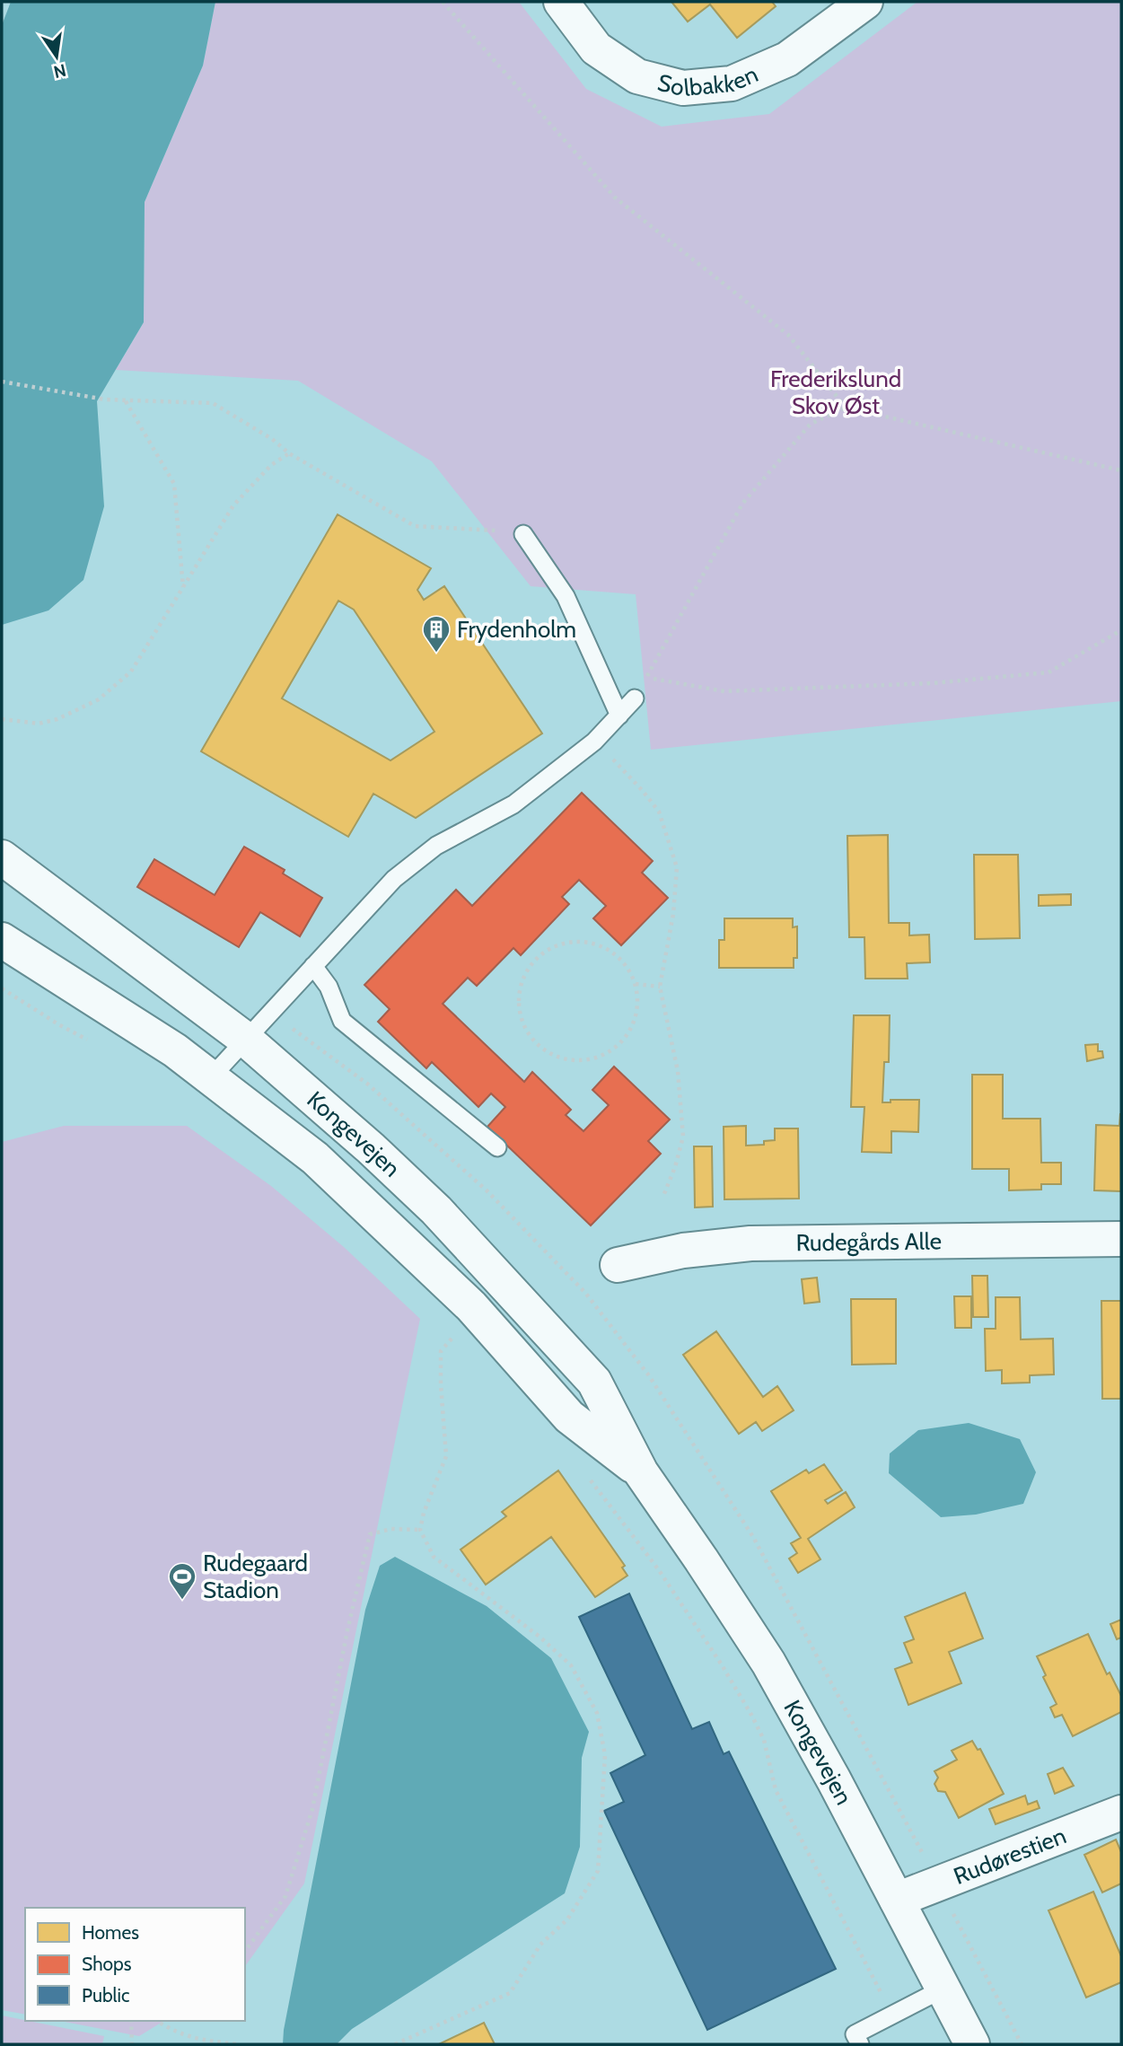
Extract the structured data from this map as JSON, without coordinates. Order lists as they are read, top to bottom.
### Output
{
  "streets": {
    "main road": [
      "Solbakken",
      "Kongevejen",
      "Rudegårds Alle",
      "Rudørestien"
    ]
  },
  "crossings": [
    ["Kongevejen", "Rudørestien"]
  ],
  "parks": ["Frederikslund Skov Øst"],
  "places": {
    "building": ["Frydenholm"],
    "sports": ["Rudegaard Stadion"]
  },
  "legend": ["Homes", "Shops", "Public"],
  "north": "bottom"
}
